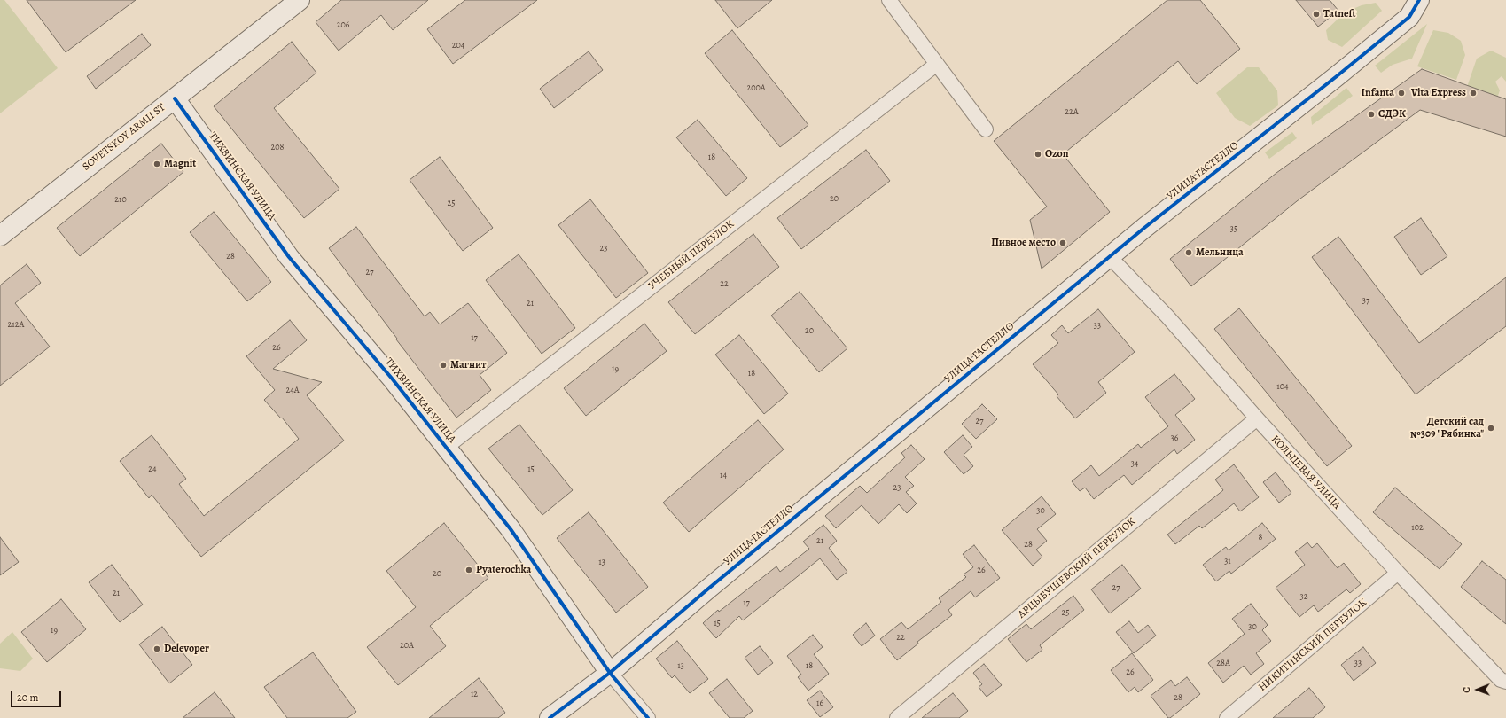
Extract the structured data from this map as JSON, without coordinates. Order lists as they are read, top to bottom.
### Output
{
  "streets": {
    "street": [
      "SOVETSKOY ARMII ST",
      "УЛИЦА ГАСТЕЛЛО",
      "ТИХВИНСКАЯ УЛИЦА",
      "УЧЕБНЫЙ ПЕРЕУЛОК",
      "КОЛЬЦЕВАЯ УЛИЦА",
      "АРЦЫБУШЕВСКИЙ ПЕРЕУЛОК",
      "НИКИТИНСКИЙ ПЕРЕУЛОК"
    ]
  },
  "crossings": [
    ["SOVETSKOY ARMII ST", "ТИХВИНСКАЯ УЛИЦА"],
    ["УЛИЦА ГАСТЕЛЛО", "ТИХВИНСКАЯ УЛИЦА"],
    ["УЛИЦА ГАСТЕЛЛО", "КОЛЬЦЕВАЯ УЛИЦА"],
    ["ТИХВИНСКАЯ УЛИЦА", "УЧЕБНЫЙ ПЕРЕУЛОК"],
    ["КОЛЬЦЕВАЯ УЛИЦА", "АРЦЫБУШЕВСКИЙ ПЕРЕУЛОК"],
    ["КОЛЬЦЕВАЯ УЛИЦА", "НИКИТИНСКИЙ ПЕРЕУЛОК"]
  ],
  "places": [
    "Tatneft",
    "Infanta",
    "Vita Express",
    "СДЭК",
    "Ozon",
    "Magnit",
    "Пивное место",
    "Мельница",
    "Магнит",
    "Детский сад №309 \"Рябинка\"",
    "Pyaterochka",
    "Delevoper"
  ],
  "house_numbers": [
    "206",
    "204",
    "200А",
    "22А",
    "208",
    "18",
    "20",
    "210",
    "25",
    "35",
    "23",
    "28",
    "27",
    "22",
    "37",
    "21",
    "212А",
    "33",
    "20",
    "17",
    "26",
    "19",
    "18",
    "104",
    "24А",
    "27",
    "36",
    "34",
    "24",
    "15",
    "14",
    "23",
    "30",
    "102",
    "8",
    "21",
    "28",
    "31",
    "13",
    "26",
    "20",
    "27",
    "21",
    "32",
    "17",
    "25",
    "15",
    "30",
    "19",
    "22",
    "20А",
    "28А",
    "33",
    "13",
    "18",
    "26",
    "12",
    "28",
    "16"
  ],
  "scale_bar": "20 m",
  "north": "left"
}
